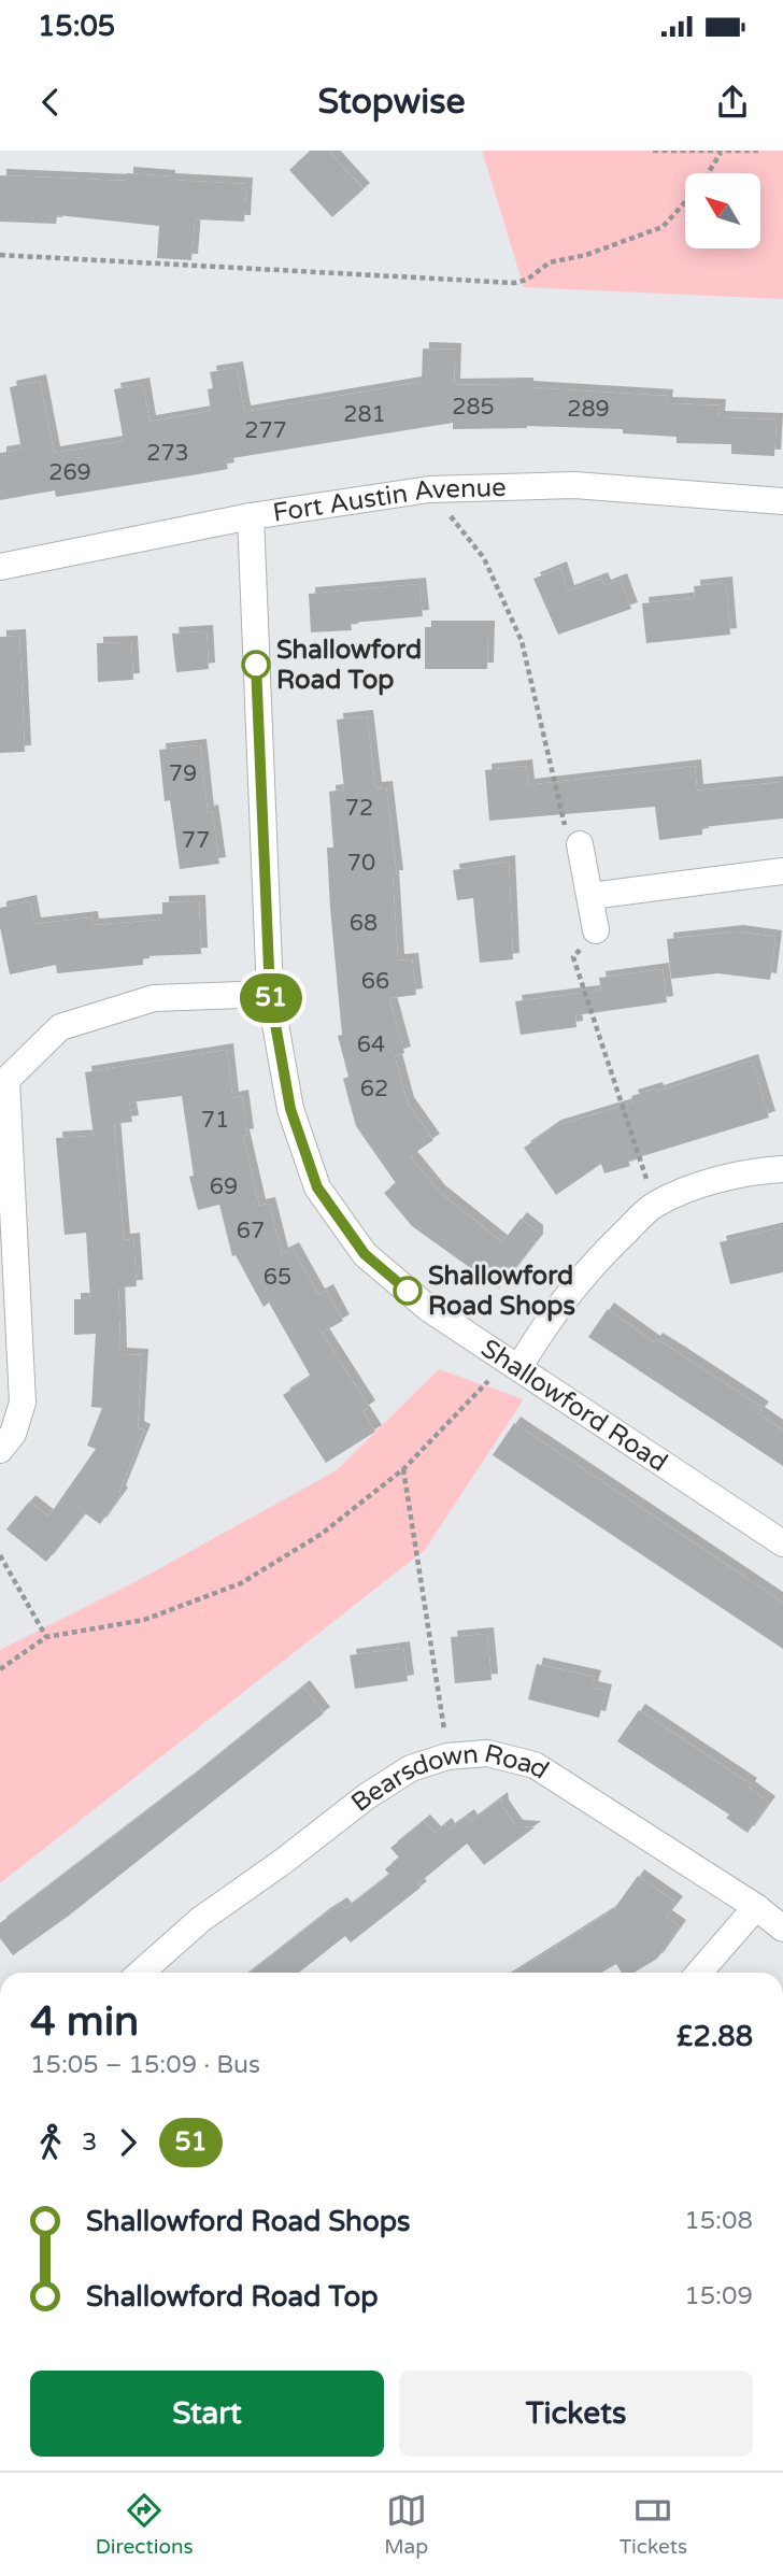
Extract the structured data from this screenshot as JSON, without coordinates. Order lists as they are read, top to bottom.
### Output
{
  "streets": {
    "street": ["Fort Austin Avenue", "Shallowford Road", "Bearsdown Road"]
  },
  "crossings": [
    ["Fort Austin Avenue", "Shallowford Road"]
  ],
  "places": ["Shallowford Road Top", "Shallowford Road Shops"],
  "lines": ["bus line 51"],
  "house_numbers": [
    "285",
    "289",
    "281",
    "277",
    "273",
    "269",
    "79",
    "72",
    "77",
    "70",
    "68",
    "66",
    "64",
    "62",
    "71",
    "69",
    "67",
    "65"
  ],
  "north": "top left",
  "page": {
    "status": "15:05",
    "header": "Stopwise",
    "on_map": "51",
    "heading": ["4 min", "15:05 – 15:09 · Bus", "£2.88"],
    "legs": ["3", "51"],
    "list": [
      {
        "name": "Shallowford Road Shops",
        "value": "15:08"
      },
      {
        "name": "Shallowford Road Top",
        "value": "15:09"
      }
    ],
    "buttons": ["Start", "Tickets"],
    "tabs": ["Directions", "Map", "Tickets"]
  }
}
